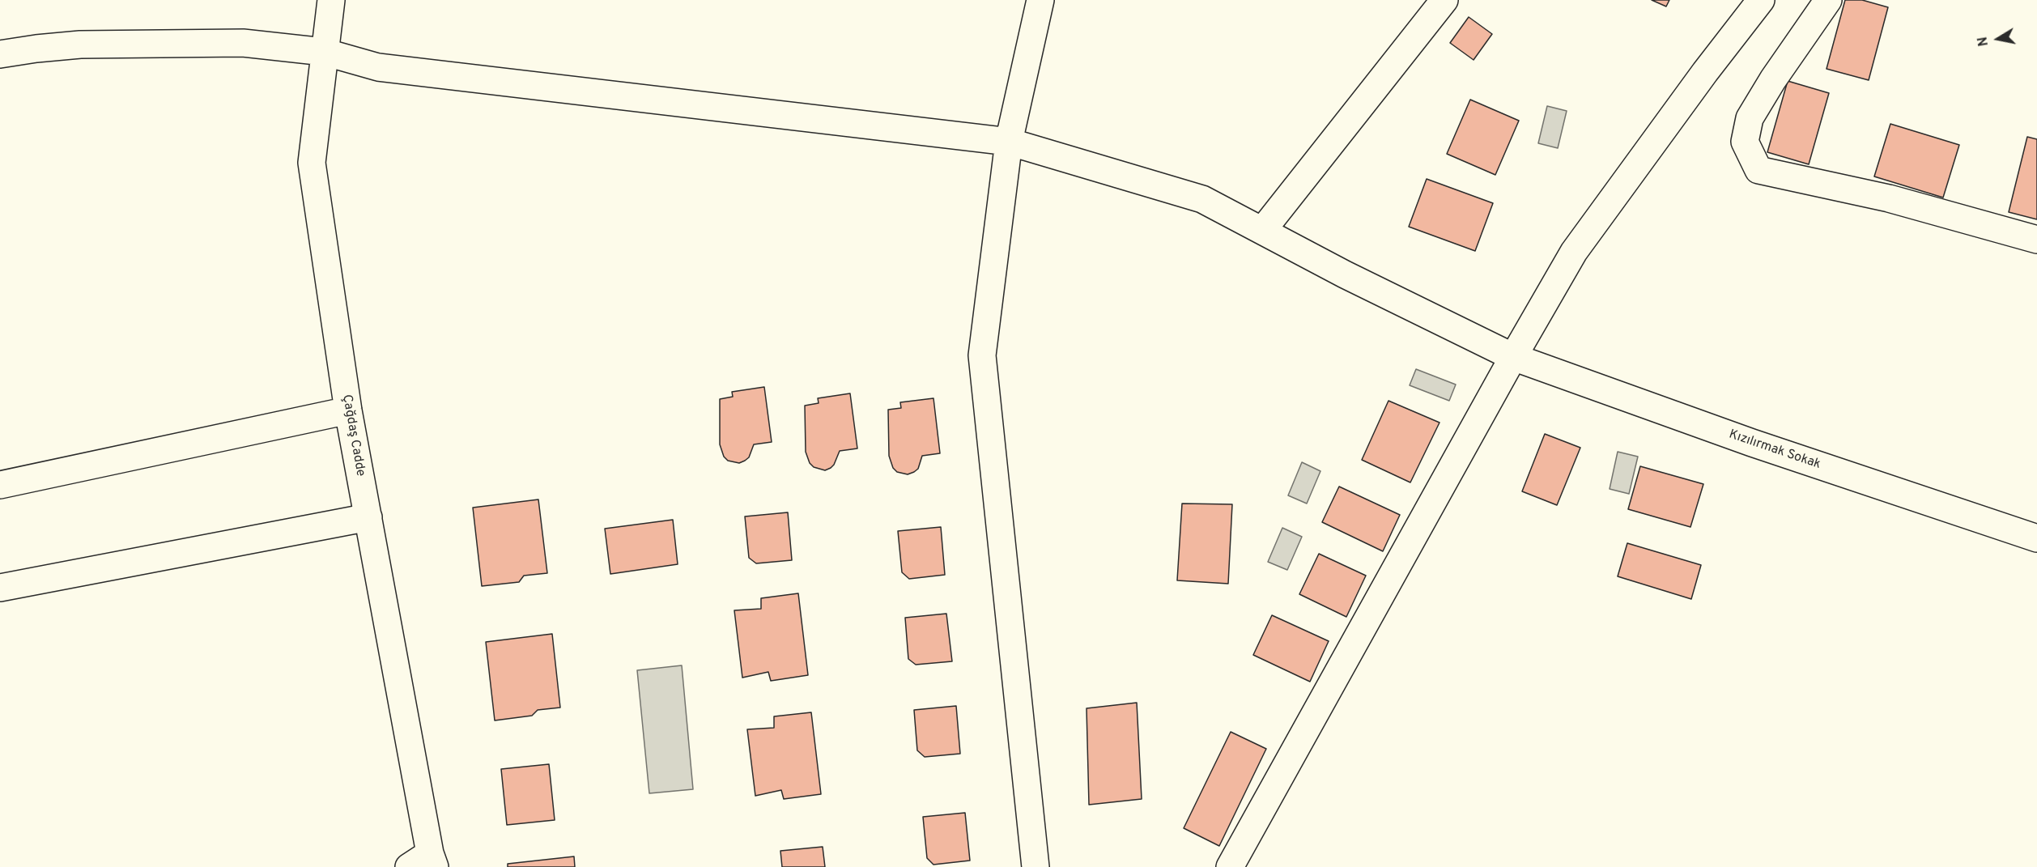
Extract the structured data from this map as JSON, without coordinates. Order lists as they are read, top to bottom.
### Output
{
  "streets": {
    "street": ["Çağdaş Cadde", "Kızılırmak Sokak"]
  },
  "crossings": [
    ["Çağdaş Cadde", "Kızılırmak Sokak"]
  ],
  "north": "left"
}
